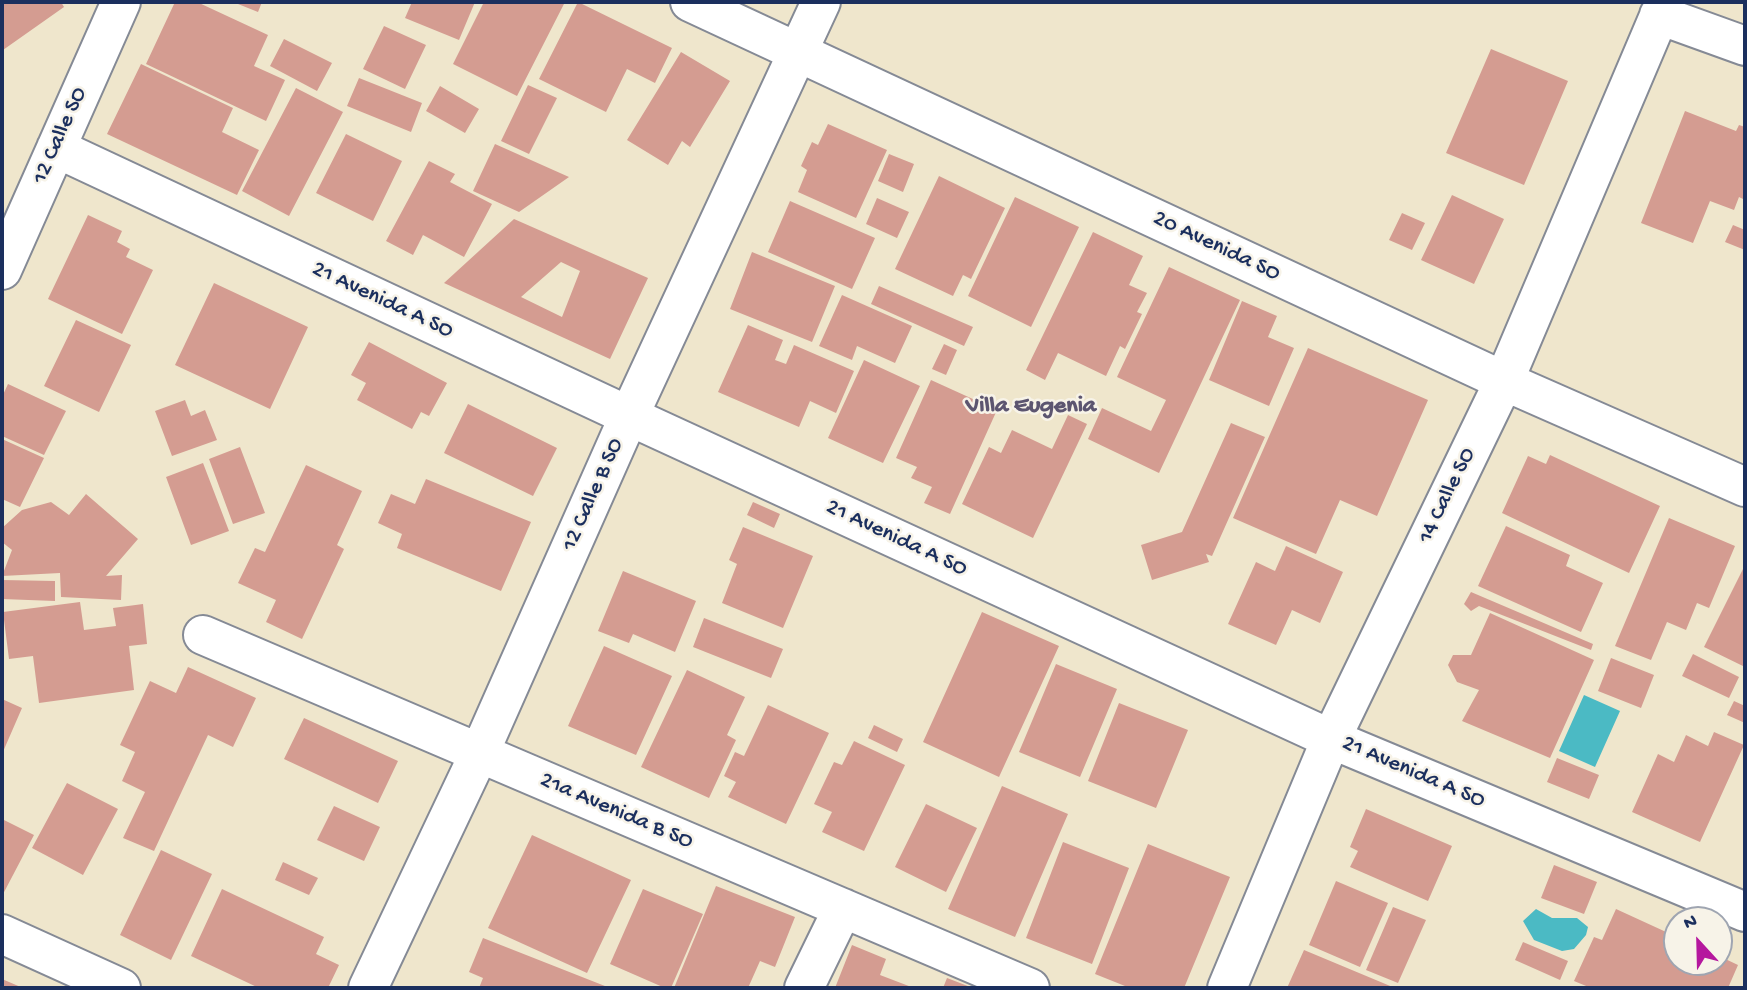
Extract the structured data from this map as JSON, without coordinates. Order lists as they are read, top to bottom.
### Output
{
  "streets": {
    "street": [
      "12 Calle SO",
      "20 Avenida SO",
      "21 Avenida A SO",
      "12 Calle B SO",
      "14 Calle SO",
      "21a Avenida B SO"
    ]
  },
  "crossings": [
    ["12 Calle SO", "21 Avenida A SO"],
    ["20 Avenida SO", "12 Calle B SO"],
    ["20 Avenida SO", "14 Calle SO"],
    ["21 Avenida A SO", "12 Calle B SO"],
    ["21 Avenida A SO", "14 Calle SO"],
    ["12 Calle B SO", "21a Avenida B SO"]
  ],
  "districts": ["Villa Eugenia"],
  "north": "top"
}
